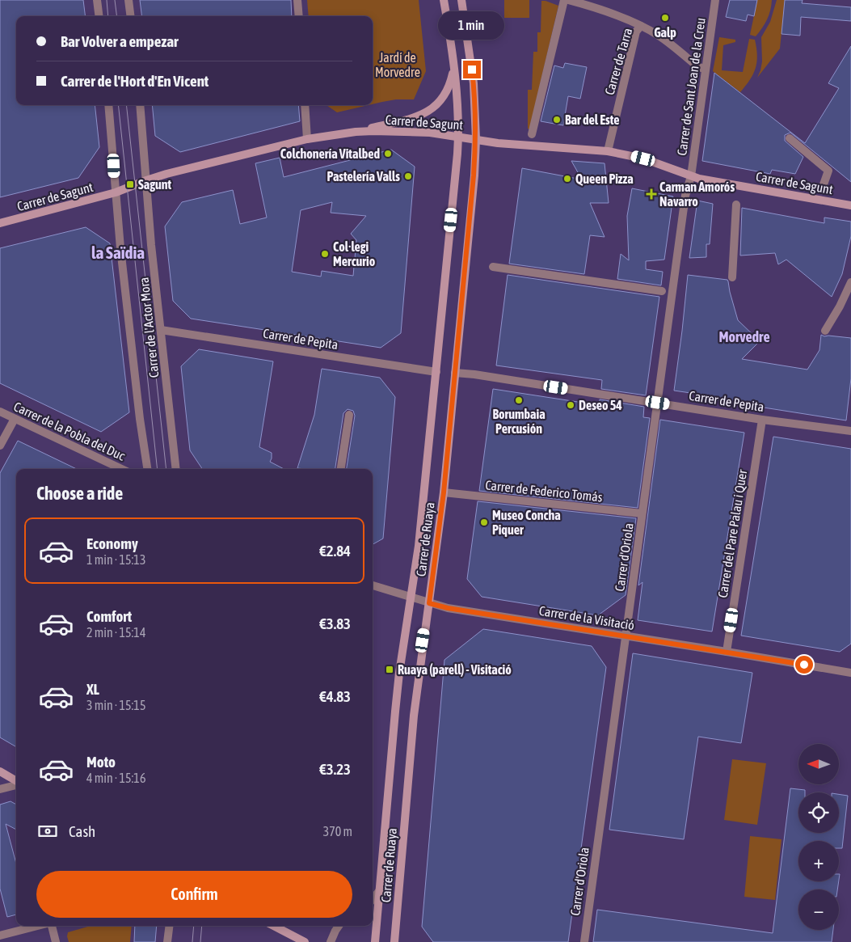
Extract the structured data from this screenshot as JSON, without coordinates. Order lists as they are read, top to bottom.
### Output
{
  "streets": {
    "street": [
      "Carrer de Tarra",
      "Carrer de Sant Joan de la Creu",
      "Carrer de Sagunt",
      "Carrer de l'Actor Mora",
      "Carrer de Pepita",
      "Carrer de la Pobla del Duc",
      "Carrer de Federico Tomás",
      "Carrer del Pare Palau i Quer",
      "Carrer de Ruaya",
      "Carrer d'Oriola",
      "Carrer de la Visitació"
    ]
  },
  "crossings": [
    ["Carrer de Tarra", "Carrer de Sagunt"],
    ["Carrer de Sant Joan de la Creu", "Carrer de Sagunt"],
    ["Carrer de Sant Joan de la Creu", "Carrer d'Oriola"],
    ["Carrer de Sagunt", "Carrer de l'Actor Mora"],
    ["Carrer de Sagunt", "Carrer de Ruaya"],
    ["Carrer de Sagunt", "Carrer d'Oriola"],
    ["Carrer de l'Actor Mora", "Carrer de Pepita"],
    ["Carrer de Pepita", "Carrer del Pare Palau i Quer"],
    ["Carrer de Pepita", "Carrer de Ruaya"],
    ["Carrer de Pepita", "Carrer d'Oriola"],
    ["Carrer de Federico Tomás", "Carrer de Ruaya"],
    ["Carrer de Federico Tomás", "Carrer d'Oriola"],
    ["Carrer del Pare Palau i Quer", "Carrer de la Visitació"],
    ["Carrer de Ruaya", "Carrer de la Visitació"],
    ["Carrer d'Oriola", "Carrer de la Visitació"]
  ],
  "districts": ["la Saïdia", "Morvedre"],
  "parks": ["Jardí de Morvedre"],
  "places": {
    "other": [
      "Galp",
      "Bar del Este",
      "Colchonería Vitalbed",
      "Pastelería Valls",
      "Queen Pizza",
      "Col·legi Mercurio",
      "Borumbaia Percusión",
      "Deseo 54",
      "Museo Concha Piquer"
    ],
    "transit": ["Sagunt", "Ruaya (parell) - Visitació"],
    "health": ["Carman Amorós Navarro"]
  },
  "north": "left",
  "page": {
    "bubble": "1 min",
    "banner": ["Bar Volver a empezar", "Carrer de l'Hort d'En Vicent"],
    "heading": "Choose a ride",
    "list": [
      {
        "name": "Economy",
        "note": "1 min · 15:13",
        "value": "€2.84"
      },
      {
        "name": "Comfort",
        "note": "2 min · 15:14",
        "value": "€3.83"
      },
      {
        "name": "XL",
        "note": "3 min · 15:15",
        "value": "€4.83"
      },
      {
        "name": "Moto",
        "note": "4 min · 15:16",
        "value": "€3.23"
      }
    ],
    "map_buttons": ["+", "−"],
    "pay": ["Cash", "370 m"],
    "buttons": "Confirm"
  }
}
